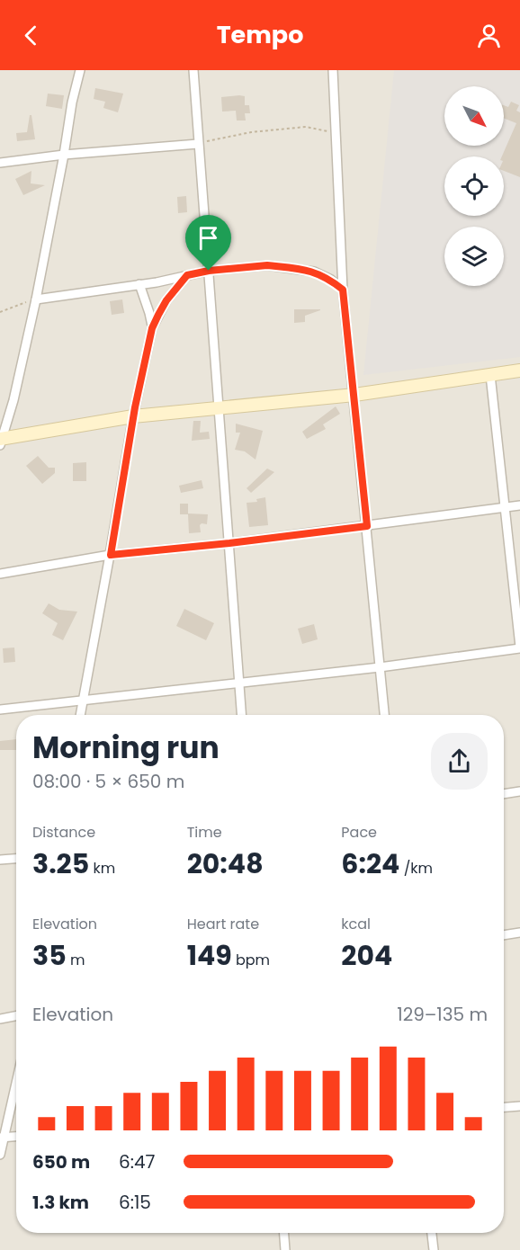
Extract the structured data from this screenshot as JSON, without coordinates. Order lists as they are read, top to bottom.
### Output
{
  "north": "bottom right",
  "page": {
    "header": "Tempo",
    "heading": ["Morning run", "08:00 · 5 × 650 m"],
    "stats": [
      ["Distance", "3.25 km"],
      ["Time", "20:48"],
      ["Pace", "6:24 /km"],
      ["Elevation", "35 m"],
      ["Heart rate", "149 bpm"],
      ["kcal", "204"]
    ],
    "chart": ["Elevation", "129–135 m"],
    "list": [
      {
        "name": "650 m",
        "note": "6:47"
      },
      {
        "name": "1.3 km",
        "note": "6:15"
      }
    ]
  }
}
